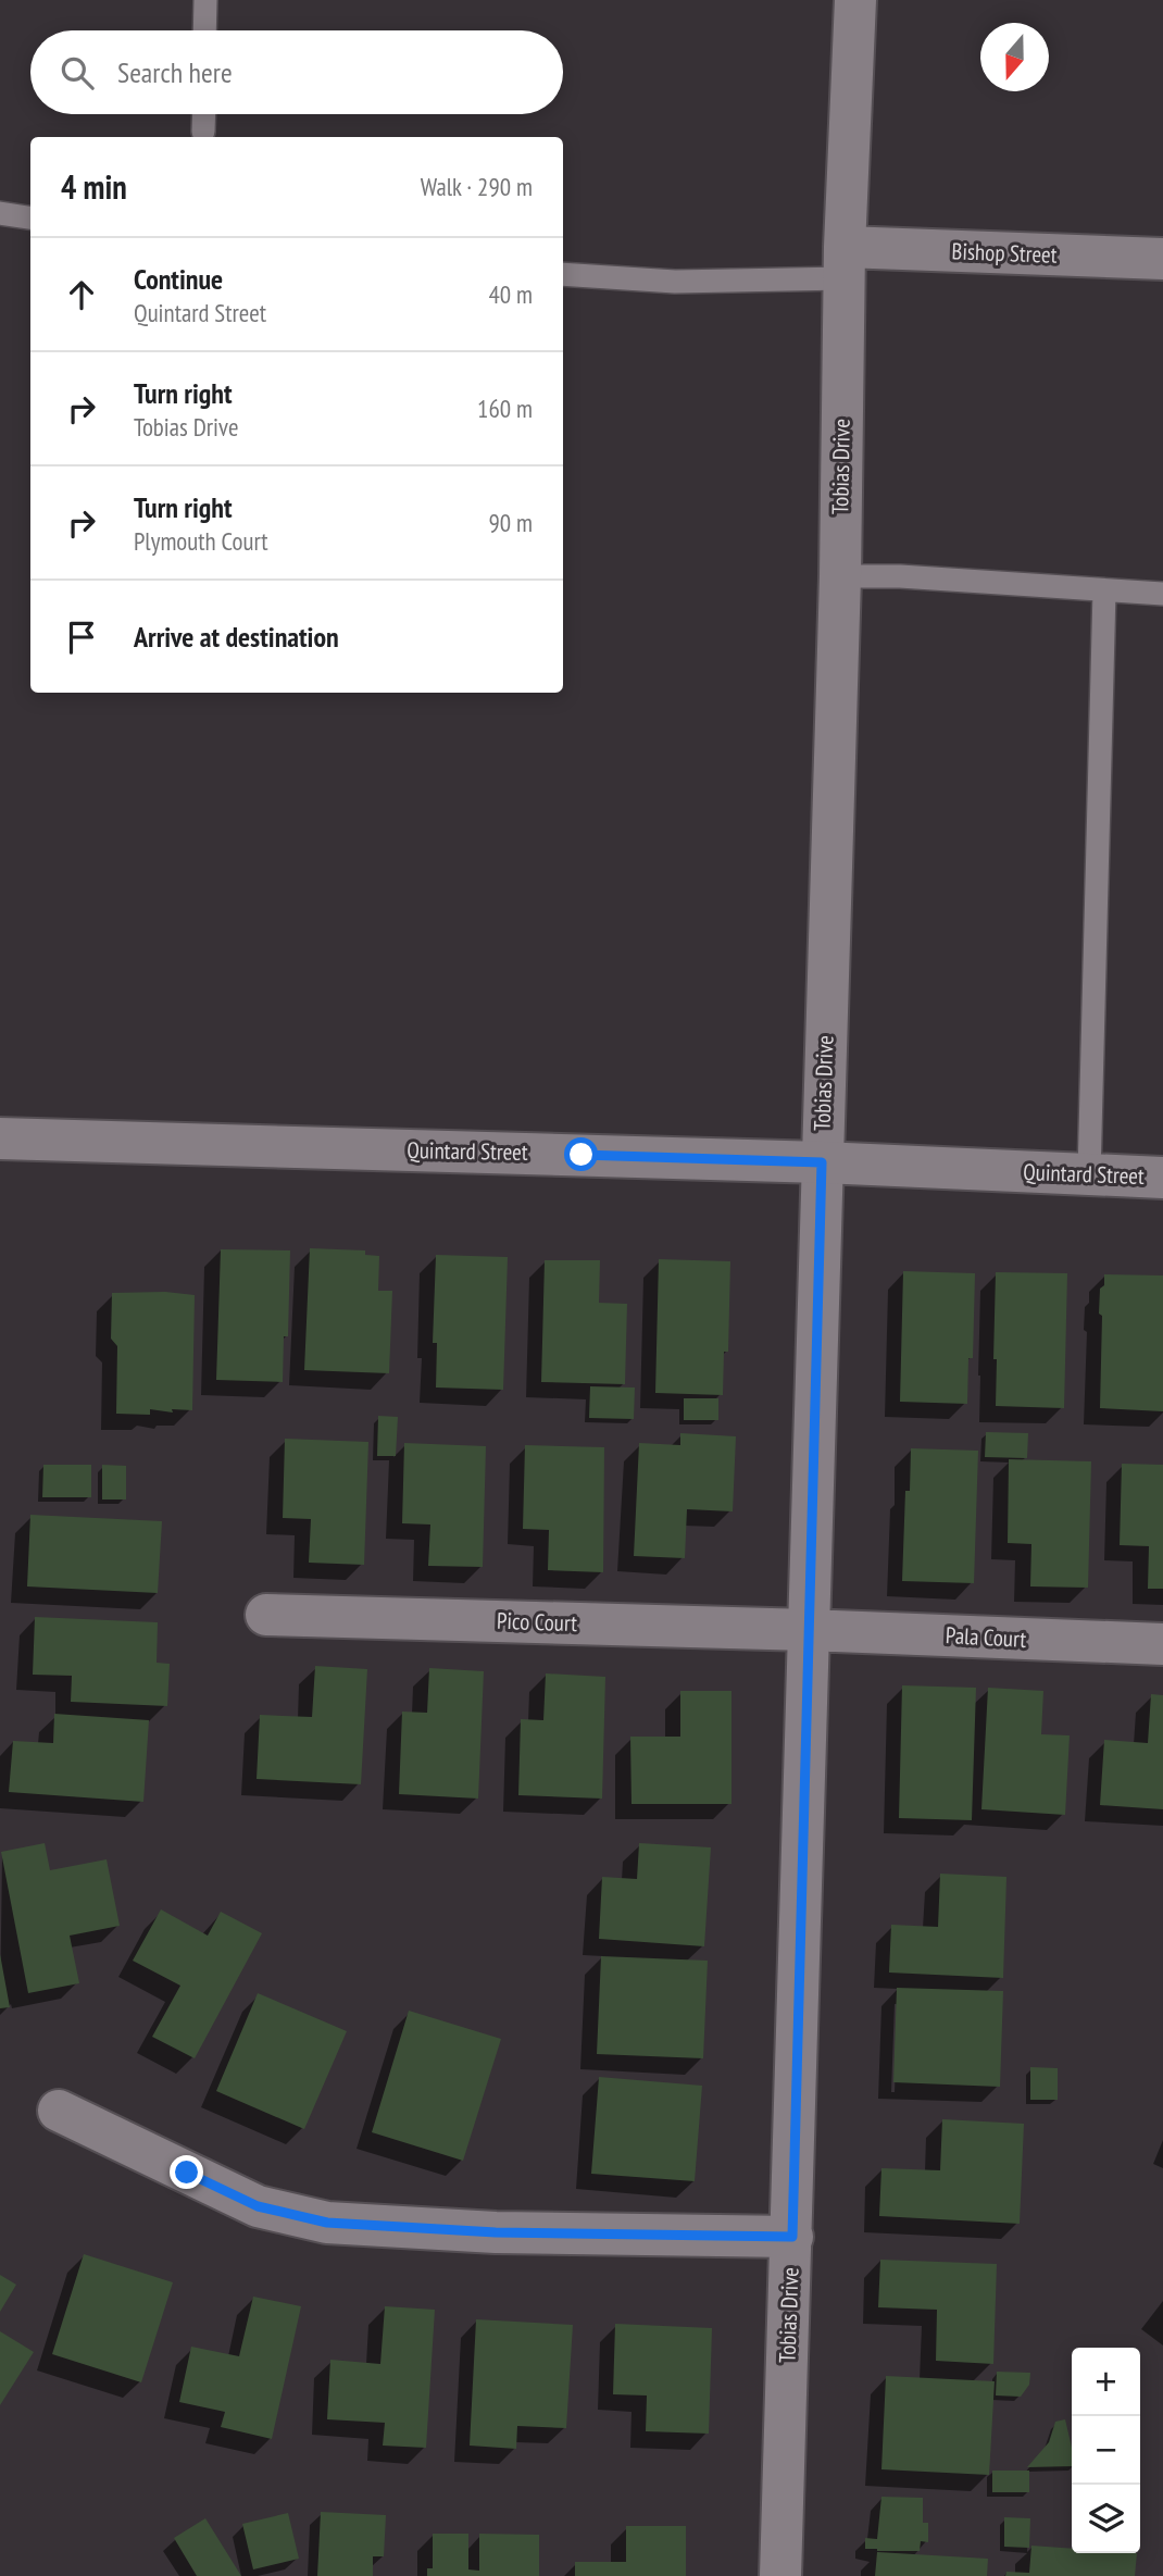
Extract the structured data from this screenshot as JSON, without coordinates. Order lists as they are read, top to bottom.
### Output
{
  "streets": {
    "street": [
      "Bishop Street",
      "Tobias Drive",
      "Quintard Street",
      "Pico Court",
      "Pala Court"
    ]
  },
  "crossings": [
    ["Bishop Street", "Tobias Drive"],
    ["Tobias Drive", "Quintard Street"],
    ["Tobias Drive", "Pico Court"],
    ["Tobias Drive", "Pala Court"],
    ["Pico Court", "Pala Court"]
  ],
  "north": "bottom",
  "page": {
    "search": "Search here",
    "heading": ["4 min", "Walk · 290 m"],
    "list": [
      ["Continue", "Quintard Street", "40 m"],
      ["Turn right", "Tobias Drive", "160 m"],
      ["Turn right", "Plymouth Court", "90 m"],
      "Arrive at destination"
    ],
    "map_buttons": ["+", "−"]
  }
}
